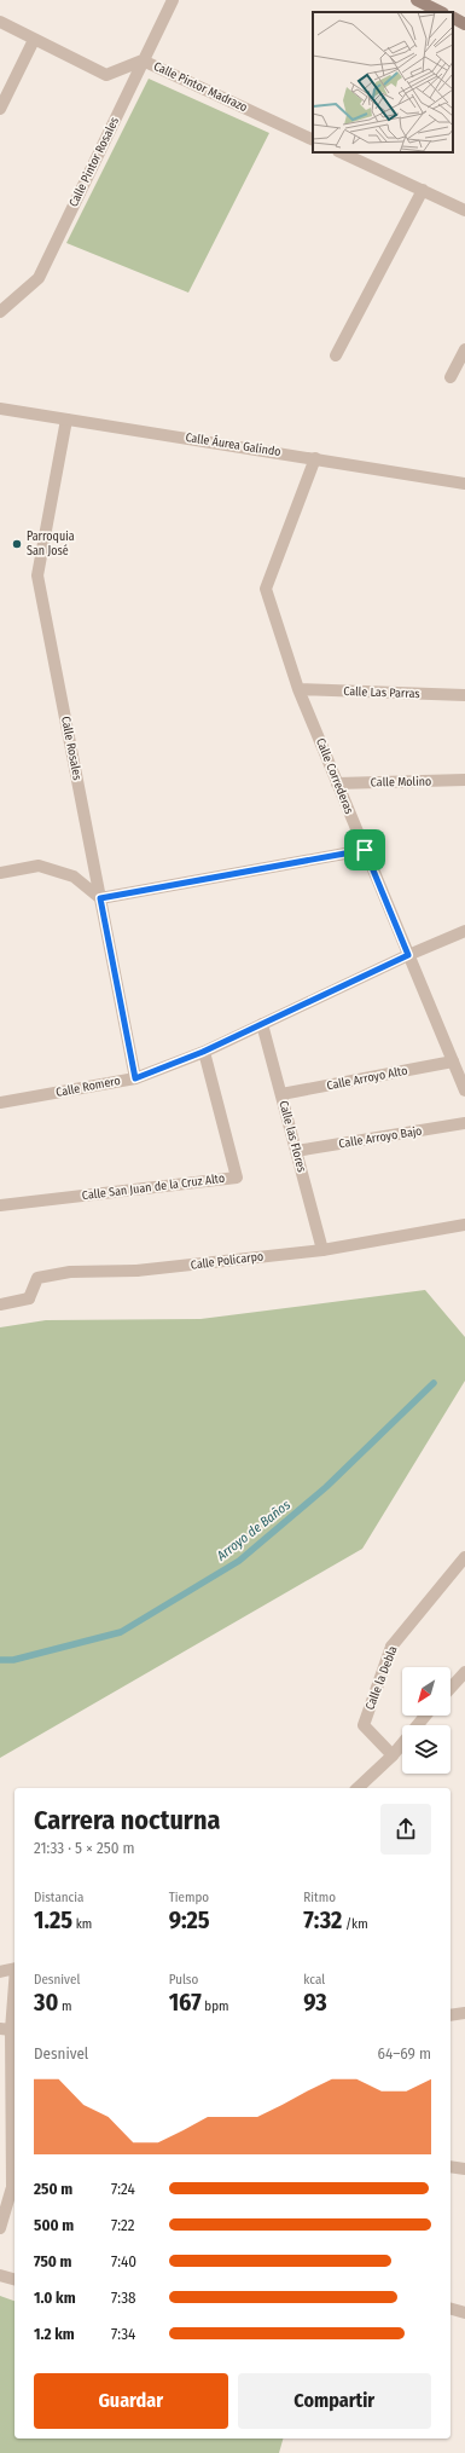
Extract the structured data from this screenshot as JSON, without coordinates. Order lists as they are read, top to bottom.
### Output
{
  "streets": {
    "street": [
      "Calle Pintor Madrazo",
      "Calle Pintor Rosales",
      "Calle Áurea Galindo",
      "Calle Las Parras",
      "Calle Rosales",
      "Calle Correderas",
      "Calle Molino",
      "Calle Arroyo Alto",
      "Calle Romero",
      "Calle las Flores",
      "Calle Arroyo Bajo",
      "Calle San Juan de la Cruz Alto",
      "Calle Policarpo",
      "Calle la Debla"
    ]
  },
  "crossings": [
    ["Calle Pintor Madrazo", "Calle Pintor Rosales"],
    ["Calle Áurea Galindo", "Calle Rosales"],
    ["Calle Áurea Galindo", "Calle Correderas"],
    ["Calle Las Parras", "Calle Correderas"],
    ["Calle Rosales", "Calle Romero"],
    ["Calle Correderas", "Calle Molino"],
    ["Calle Correderas", "Calle Arroyo Alto"],
    ["Calle Correderas", "Calle Romero"],
    ["Calle Arroyo Alto", "Calle las Flores"],
    ["Calle Romero", "Calle las Flores"],
    ["Calle Romero", "Calle San Juan de la Cruz Alto"],
    ["Calle las Flores", "Calle Arroyo Bajo"],
    ["Calle las Flores", "Calle Policarpo"]
  ],
  "water": ["Arroyo de Baños"],
  "places": ["Parroquia San José"],
  "north": "bottom left",
  "page": {
    "heading": ["Carrera nocturna", "21:33 · 5 × 250 m"],
    "stats": [
      ["Distancia", "1.25 km"],
      ["Tiempo", "9:25"],
      ["Ritmo", "7:32 /km"],
      ["Desnivel", "30 m"],
      ["Pulso", "167 bpm"],
      ["kcal", "93"]
    ],
    "chart": ["Desnivel", "64–69 m"],
    "list": [
      {
        "name": "250 m",
        "note": "7:24"
      },
      {
        "name": "500 m",
        "note": "7:22"
      },
      {
        "name": "750 m",
        "note": "7:40"
      },
      {
        "name": "1.0 km",
        "note": "7:38"
      },
      {
        "name": "1.2 km",
        "note": "7:34"
      }
    ],
    "buttons": ["Guardar", "Compartir"]
  }
}
